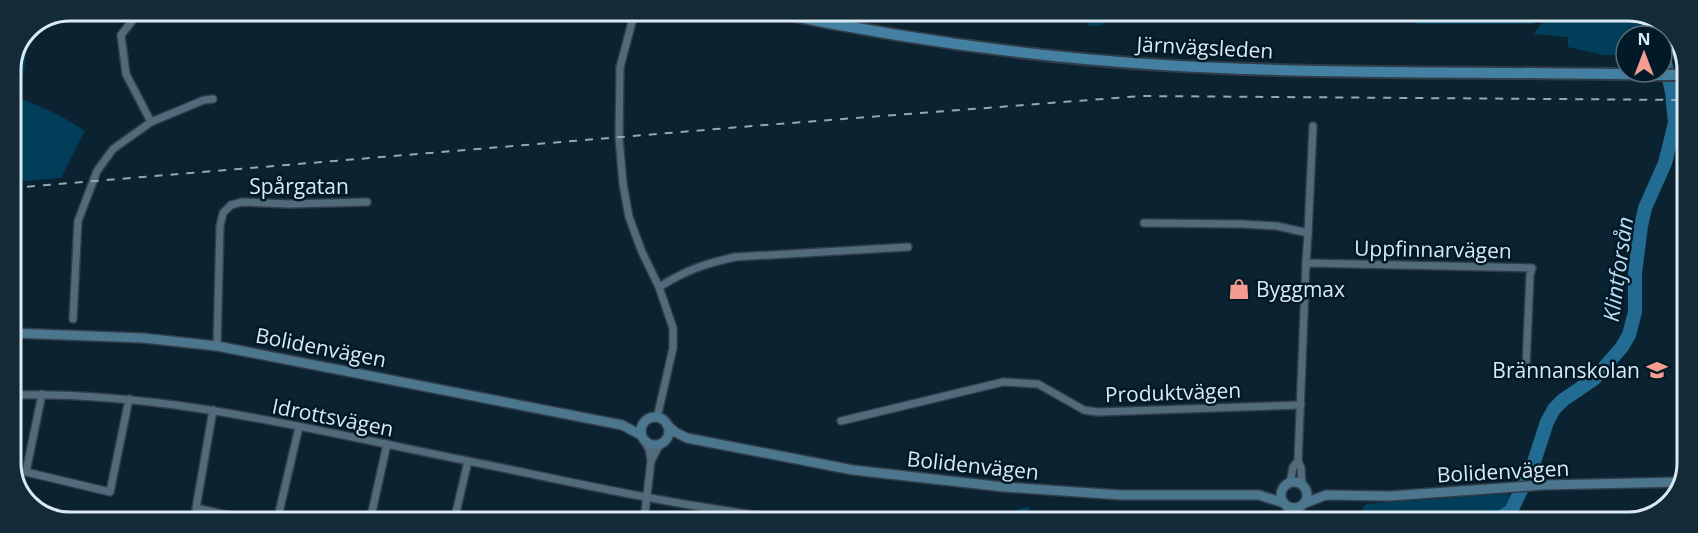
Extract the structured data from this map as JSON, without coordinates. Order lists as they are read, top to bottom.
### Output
{
  "streets": {
    "main road": ["Järnvägsleden", "Bolidenvägen"],
    "street": [
      "Spårgatan",
      "Uppfinnarvägen",
      "Produktvägen",
      "Idrottsvägen"
    ]
  },
  "crossings": [
    ["Spårgatan", "Bolidenvägen"]
  ],
  "water": ["Klintforsån"],
  "places": {
    "shop": ["Byggmax"],
    "school or university": ["Brännanskolan"]
  },
  "north": "top"
}
